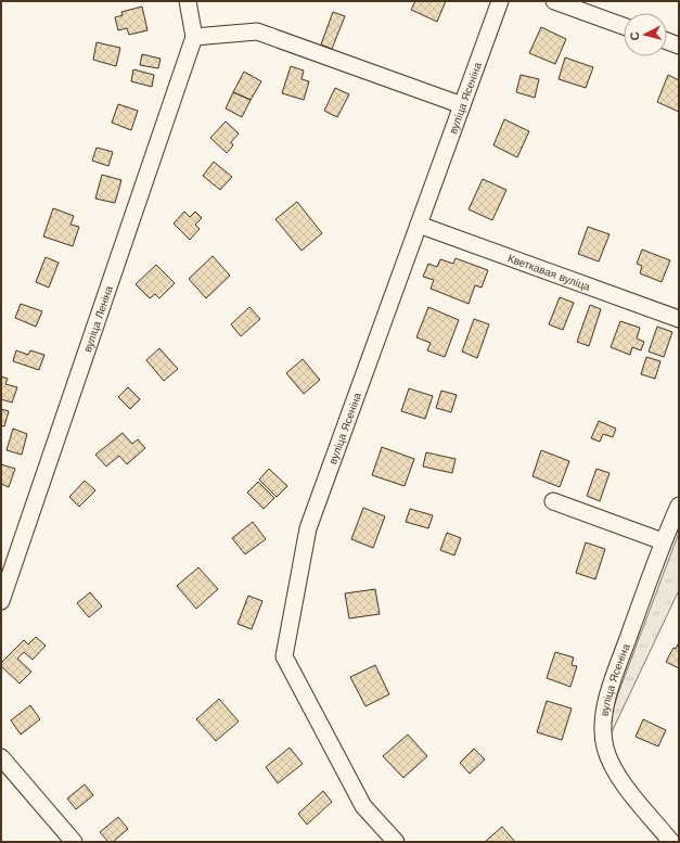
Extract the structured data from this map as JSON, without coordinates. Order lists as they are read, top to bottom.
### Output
{
  "streets": {
    "street": ["вуліца Ясеніна", "Кветкавая вуліца", "вуліца Леніна"]
  },
  "crossings": [
    ["вуліца Ясеніна", "Кветкавая вуліца"]
  ],
  "north": "left"
}
